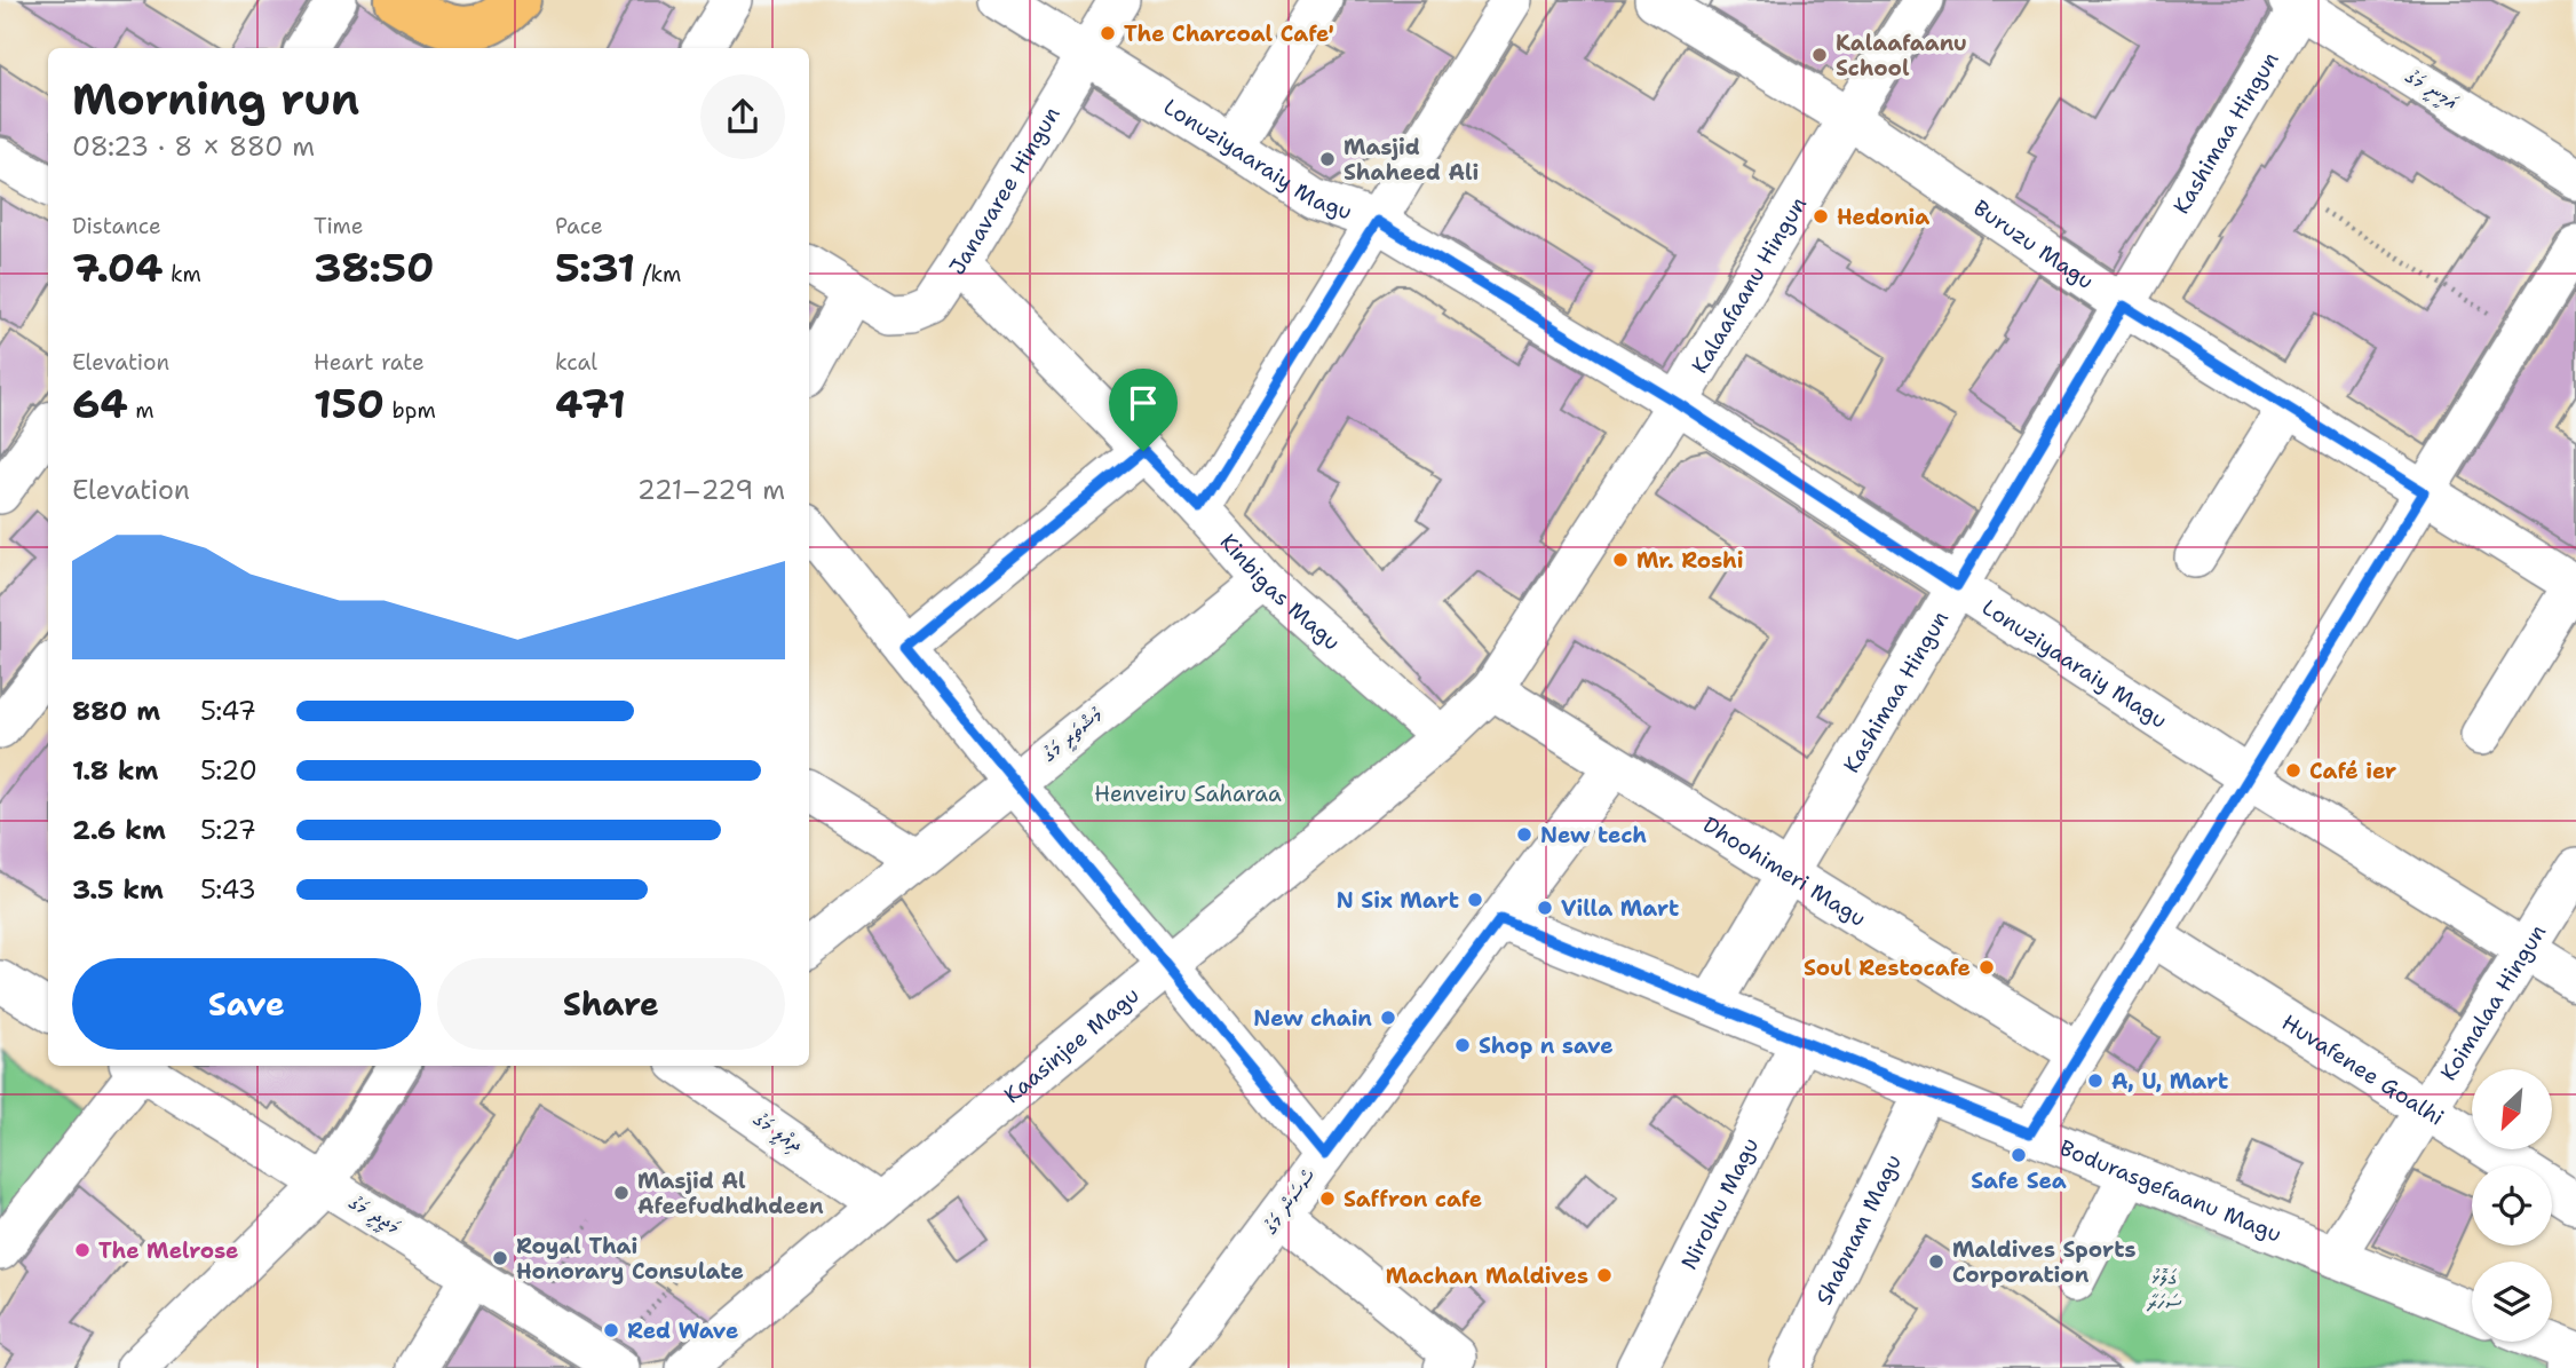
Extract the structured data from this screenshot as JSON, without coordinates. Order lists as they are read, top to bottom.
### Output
{
  "streets": {
    "street": [
      "އަމީނީ މަގު",
      "Kashimaa Hingun",
      "Lonuziyaaraiy Magu",
      "Janavaree Hingun",
      "Buruzu Magu",
      "Kalaafaanu Hingun",
      "Kinbigas Magu",
      "މުޝްތަރީ މަގު",
      "Dhoohimeri Magu",
      "Koimalaa Hingun",
      "Kaasinjee Magu",
      "Huvafenee Goalhi",
      "ދިއްލީ މަގު",
      "Bodurasgefaanu Magu",
      "ސޯސަން މަގު",
      "Nirolhu Magu",
      "މަޖީދީ މަގު",
      "Shabnam Magu"
    ]
  },
  "crossings": [
    ["އަމީނީ މަގު", "Kashimaa Hingun"],
    ["Kashimaa Hingun", "Lonuziyaaraiy Magu"],
    ["Kashimaa Hingun", "Buruzu Magu"],
    ["Kashimaa Hingun", "Dhoohimeri Magu"],
    ["Kashimaa Hingun", "Bodurasgefaanu Magu"],
    ["Lonuziyaaraiy Magu", "Janavaree Hingun"],
    ["Lonuziyaaraiy Magu", "Kalaafaanu Hingun"],
    ["Lonuziyaaraiy Magu", "Koimalaa Hingun"],
    ["Janavaree Hingun", "Kinbigas Magu"],
    ["Buruzu Magu", "Kalaafaanu Hingun"],
    ["Kalaafaanu Hingun", "Dhoohimeri Magu"],
    ["Kalaafaanu Hingun", "Kaasinjee Magu"],
    ["Kinbigas Magu", "މުޝްތަރީ މަގު"],
    ["Kinbigas Magu", "Kaasinjee Magu"],
    ["Dhoohimeri Magu", "Kaasinjee Magu"],
    ["Dhoohimeri Magu", "ސޯސަން މަގު"],
    ["Koimalaa Hingun", "Huvafenee Goalhi"],
    ["Koimalaa Hingun", "Bodurasgefaanu Magu"],
    ["Kaasinjee Magu", "ދިއްލީ މަގު"],
    ["Bodurasgefaanu Magu", "ސޯސަން މަގު"],
    ["Bodurasgefaanu Magu", "Nirolhu Magu"],
    ["Bodurasgefaanu Magu", "Shabnam Magu"]
  ],
  "parks": ["Henveiru Saharaa", "ގަލޮޅު ސަހަރާ"],
  "places": [
    "The Charcoal Cafe'",
    "Kalaafaanu School",
    "Masjid Shaheed Ali",
    "Hedonia",
    "Mr. Roshi",
    "Café ier",
    "New tech",
    "N Six Mart",
    "Villa Mart",
    "Soul Restocafe",
    "New chain",
    "Shop n save",
    "A, U, Mart",
    "Safe Sea",
    "Masjid Al Afeefudhdhdeen",
    "Saffron cafe",
    "The Melrose",
    "Royal Thai Honorary Consulate",
    "Maldives Sports Corporation",
    "Machan Maldives",
    "Red Wave"
  ],
  "north": "bottom left",
  "page": {
    "heading": ["Morning run", "08:23 · 8 × 880 m"],
    "stats": [
      ["Distance", "7.04 km"],
      ["Time", "38:50"],
      ["Pace", "5:31 /km"],
      ["Elevation", "64 m"],
      ["Heart rate", "150 bpm"],
      ["kcal", "471"]
    ],
    "chart": ["Elevation", "221–229 m"],
    "list": [
      {
        "name": "880 m",
        "note": "5:47"
      },
      {
        "name": "1.8 km",
        "note": "5:20"
      },
      {
        "name": "2.6 km",
        "note": "5:27"
      },
      {
        "name": "3.5 km",
        "note": "5:43"
      }
    ],
    "buttons": ["Save", "Share"]
  }
}
